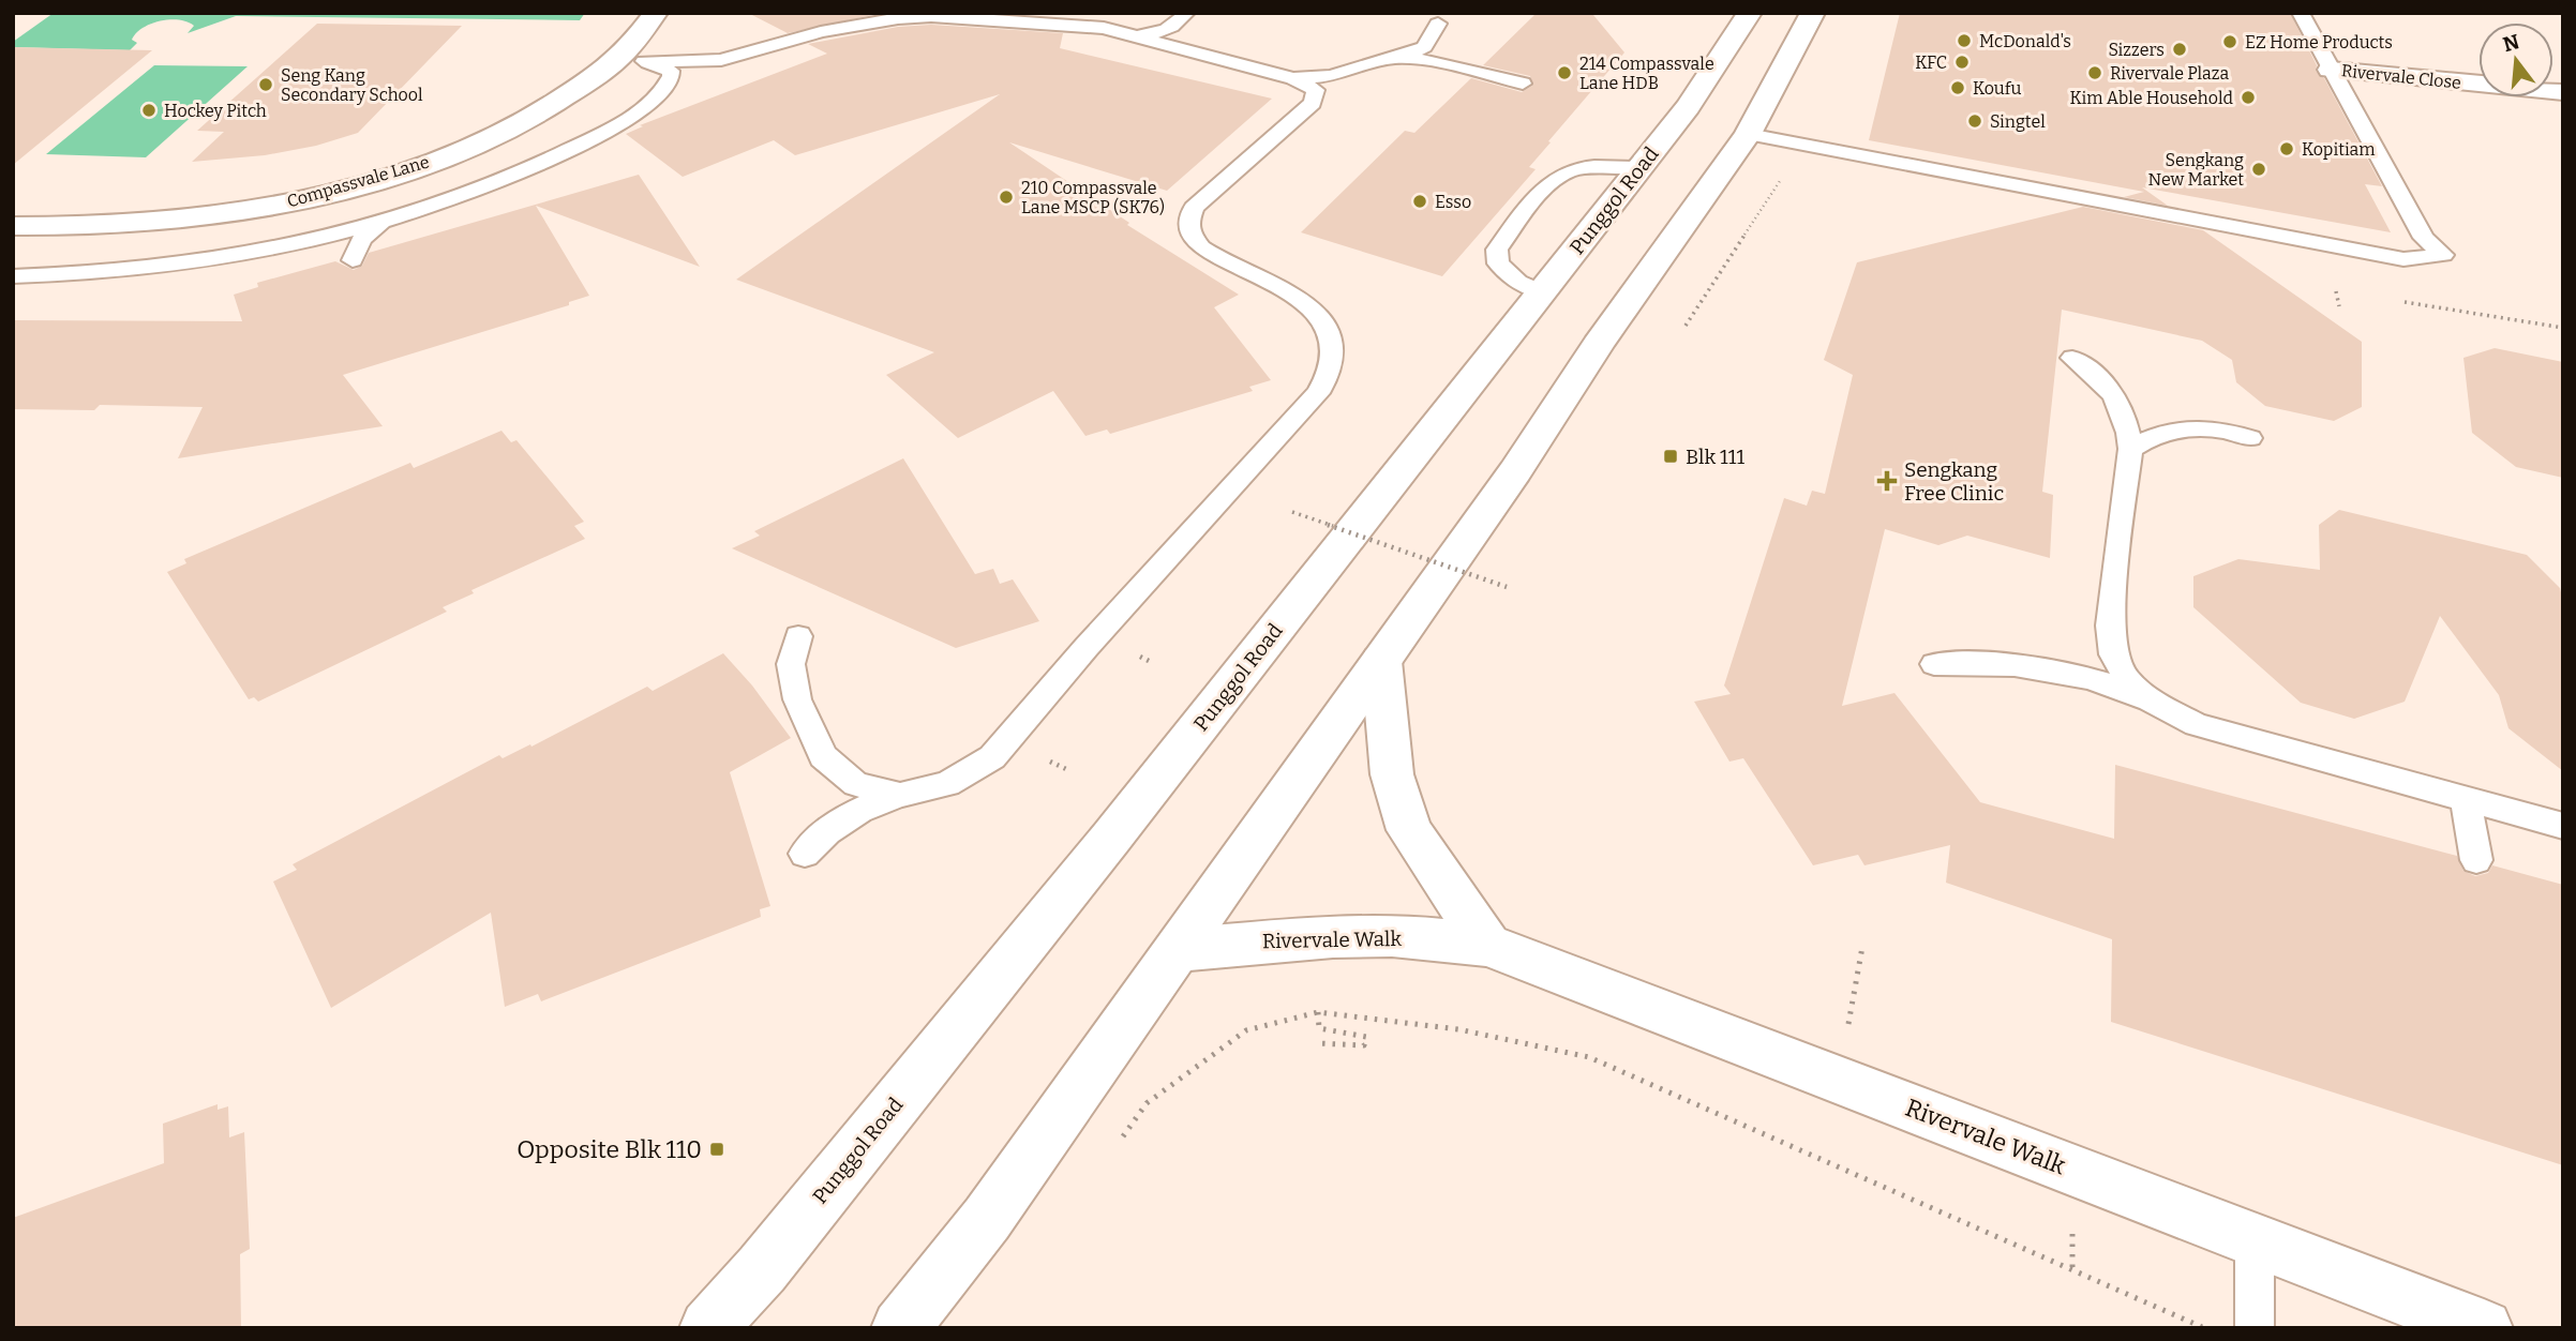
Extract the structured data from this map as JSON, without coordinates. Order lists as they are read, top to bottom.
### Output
{
  "streets": {
    "main road": [
      "Rivervale Close",
      "Compassvale Lane",
      "Punggol Road",
      "Rivervale Walk"
    ]
  },
  "places": {
    "other": [
      "McDonald's",
      "EZ Home Products",
      "Sizzers",
      "KFC",
      "214 Compassvale Lane HDB",
      "Rivervale Plaza",
      "Seng Kang Secondary School",
      "Koufu",
      "Kim Able Household",
      "Hockey Pitch",
      "Singtel",
      "Kopitiam",
      "Sengkang New Market",
      "210 Compassvale Lane MSCP (SK76)",
      "Esso"
    ],
    "transit": ["Blk 111", "Opposite Blk 110"],
    "health": ["Sengkang Free Clinic"]
  },
  "north": "top"
}
